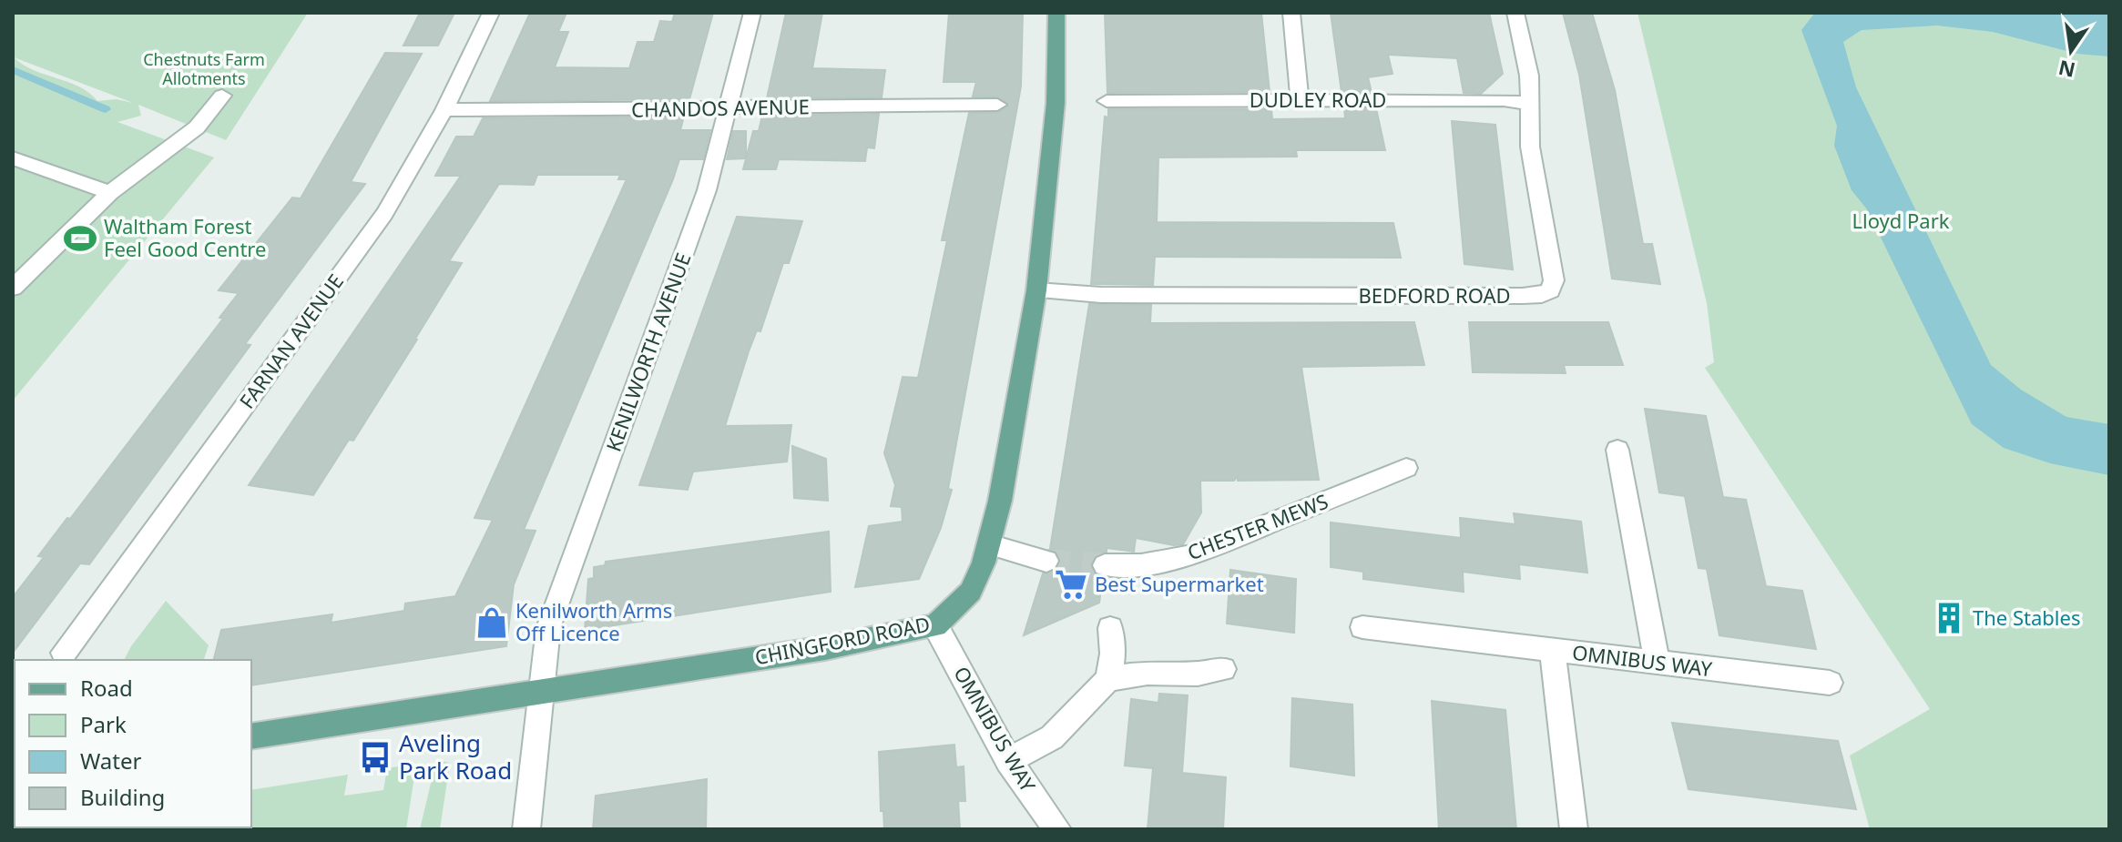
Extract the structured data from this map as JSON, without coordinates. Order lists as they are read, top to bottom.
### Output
{
  "streets": {
    "main road": ["CHINGFORD ROAD"],
    "street": [
      "DUDLEY ROAD",
      "CHANDOS AVENUE",
      "BEDFORD ROAD",
      "FARNAN AVENUE",
      "KENILWORTH AVENUE",
      "CHESTER MEWS",
      "OMNIBUS WAY"
    ]
  },
  "crossings": [
    ["DUDLEY ROAD", "BEDFORD ROAD"],
    ["CHANDOS AVENUE", "FARNAN AVENUE"],
    ["CHANDOS AVENUE", "KENILWORTH AVENUE"],
    ["BEDFORD ROAD", "CHINGFORD ROAD"],
    ["KENILWORTH AVENUE", "CHINGFORD ROAD"],
    ["CHINGFORD ROAD", "OMNIBUS WAY"]
  ],
  "parks": ["Chestnuts Farm Allotments", "Lloyd Park"],
  "places": {
    "sports": ["Waltham Forest Feel Good Centre"],
    "supermarket": ["Best Supermarket"],
    "building": ["The Stables"],
    "shop": ["Kenilworth Arms Off Licence"],
    "bus stop": ["Aveling Park Road"]
  },
  "legend": [
    "Road",
    "Park",
    "Water",
    "Building"
  ],
  "north": "bottom"
}
